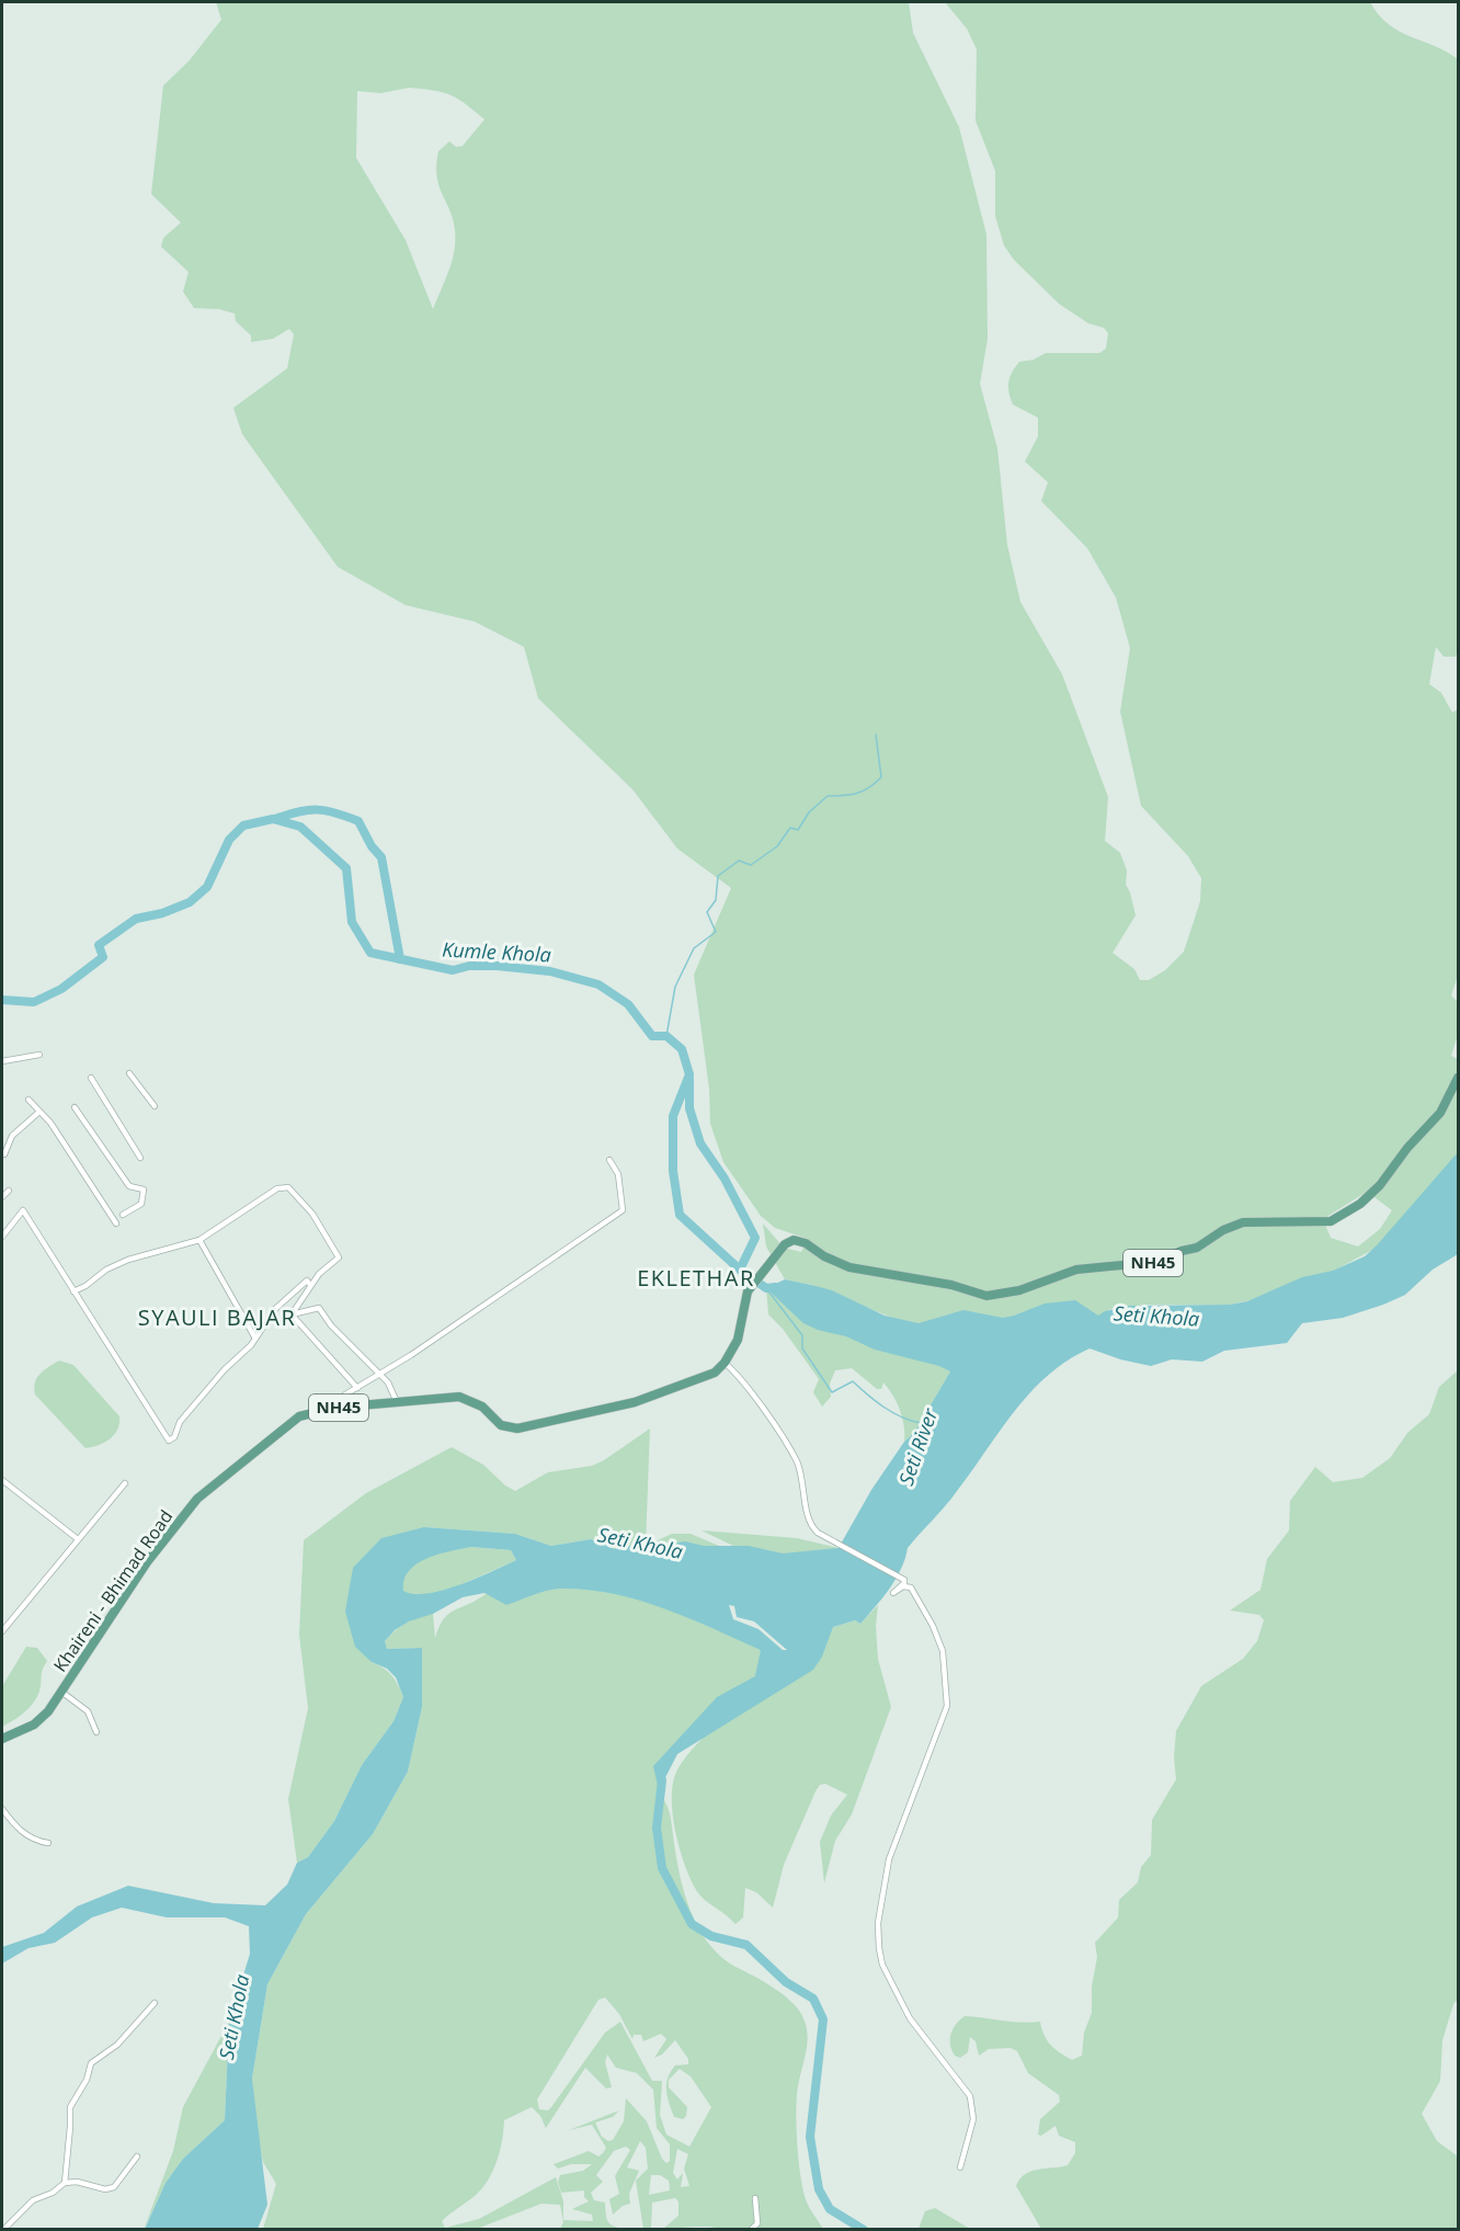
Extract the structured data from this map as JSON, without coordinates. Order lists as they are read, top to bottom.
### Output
{
  "streets": {
    "main road": ["NH45", "Khaireni - Bhimad Road"]
  },
  "crossings": [
    ["NH45", "Khaireni - Bhimad Road"]
  ],
  "districts": ["EKLETHAR", "SYAULI BAJAR"],
  "water": ["Kumle Khola", "Seti Khola", "Seti River"]
}
